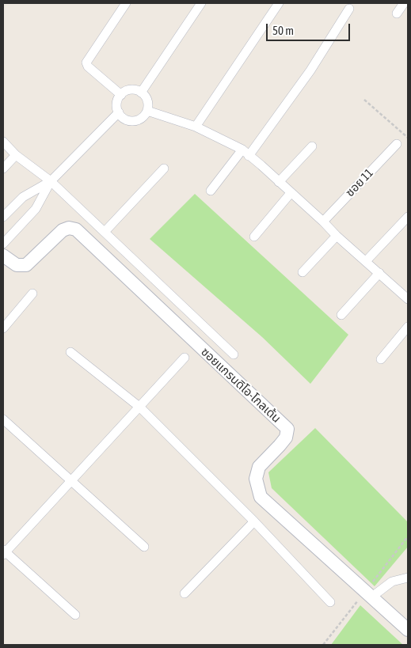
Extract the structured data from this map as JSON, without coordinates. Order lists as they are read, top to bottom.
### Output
{
  "streets": {
    "street": ["ซอย 11", "ซอยแกรนดิโอ-โกลเด้น"]
  },
  "scale_bar": "50 m"
}
